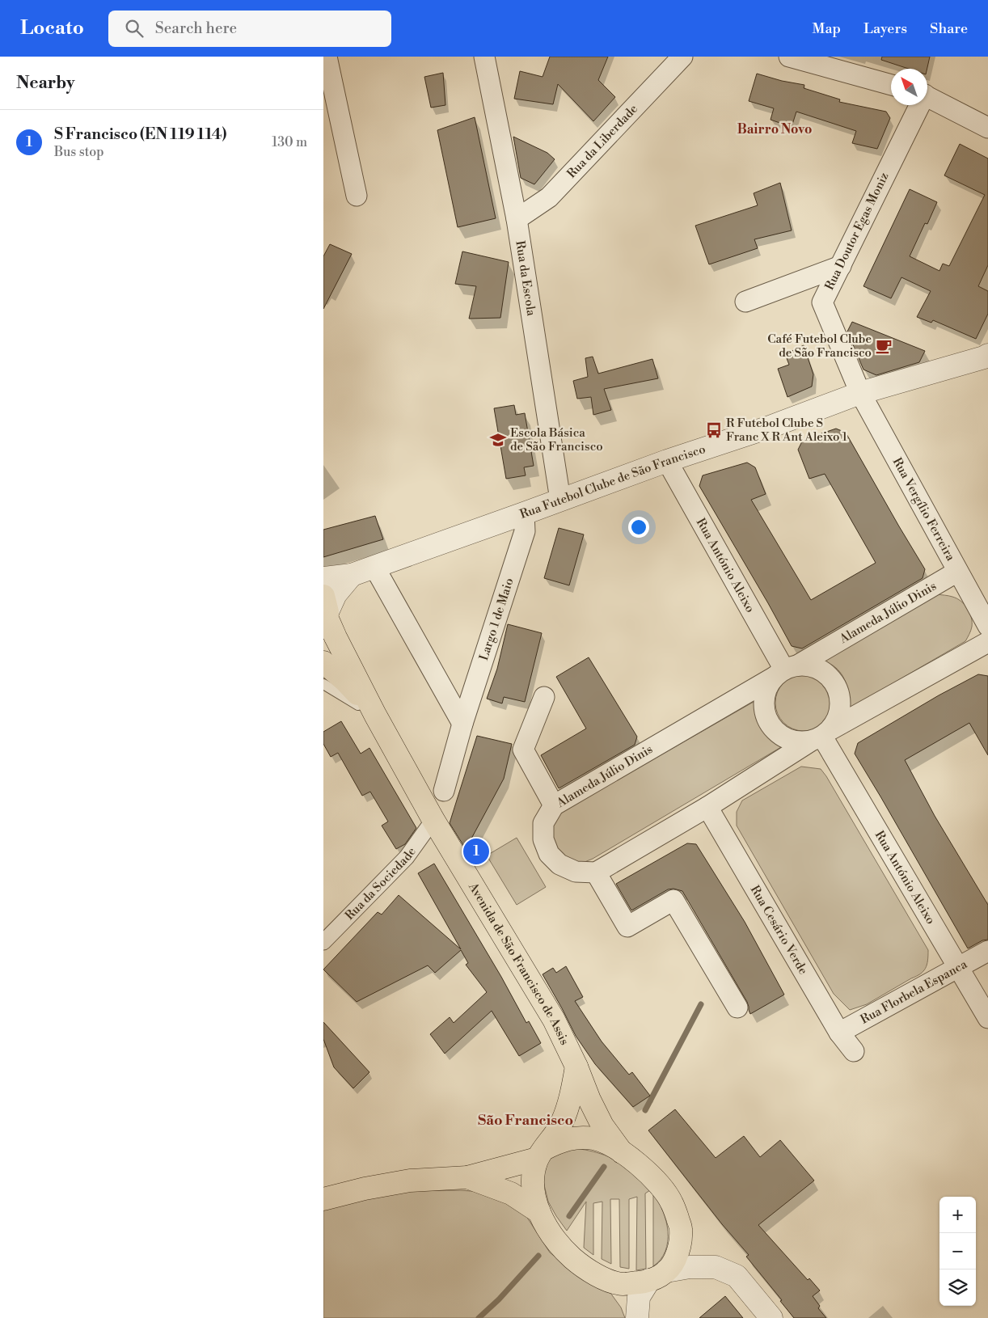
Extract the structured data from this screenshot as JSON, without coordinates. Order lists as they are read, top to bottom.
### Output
{
  "streets": {
    "main road": ["Avenida de São Francisco de Assis"],
    "street": [
      "Rua da Liberdade",
      "Rua Doutor Egas Moniz",
      "Rua da Escola",
      "Rua Futebol Clube de São Francisco",
      "Rua Vergílio Ferreira",
      "Rua António Aleixo",
      "Alameda Júlio Dinis",
      "Largo 1 de Maio",
      "Rua da Sociedade",
      "Rua Cesário Verde",
      "Rua Florbela Espanca"
    ]
  },
  "crossings": [
    ["Rua da Liberdade", "Rua da Escola"],
    ["Rua Doutor Egas Moniz", "Rua Futebol Clube de São Francisco"],
    ["Rua Doutor Egas Moniz", "Rua Vergílio Ferreira"],
    ["Rua da Escola", "Rua Futebol Clube de São Francisco"],
    ["Rua Futebol Clube de São Francisco", "Rua Vergílio Ferreira"],
    ["Rua Futebol Clube de São Francisco", "Rua António Aleixo"],
    ["Rua Futebol Clube de São Francisco", "Largo 1 de Maio"],
    ["Rua Vergílio Ferreira", "Alameda Júlio Dinis"],
    ["Rua António Aleixo", "Alameda Júlio Dinis"],
    ["Rua António Aleixo", "Rua Florbela Espanca"],
    ["Rua da Sociedade", "Avenida de São Francisco de Assis"],
    ["Rua Cesário Verde", "Rua Florbela Espanca"]
  ],
  "districts": ["Bairro Novo", "São Francisco"],
  "places": {
    "cafe": ["Café Futebol Clube de São Francisco"],
    "bus stop": ["R Futebol Clube S Franc X R Ant Aleixo 1"],
    "school or university": ["Escola Básica de São Francisco"]
  },
  "north": "top left",
  "page": {
    "header": "Locato",
    "search": "Search here",
    "nav": ["Map", "Layers", "Share"],
    "heading": "Nearby",
    "list": [
      {
        "mark": "1",
        "name": "S Francisco (EN 119 114)",
        "note": "Bus stop",
        "value": "130 m"
      }
    ],
    "pins": "1",
    "map_buttons": ["+", "−"]
  }
}
